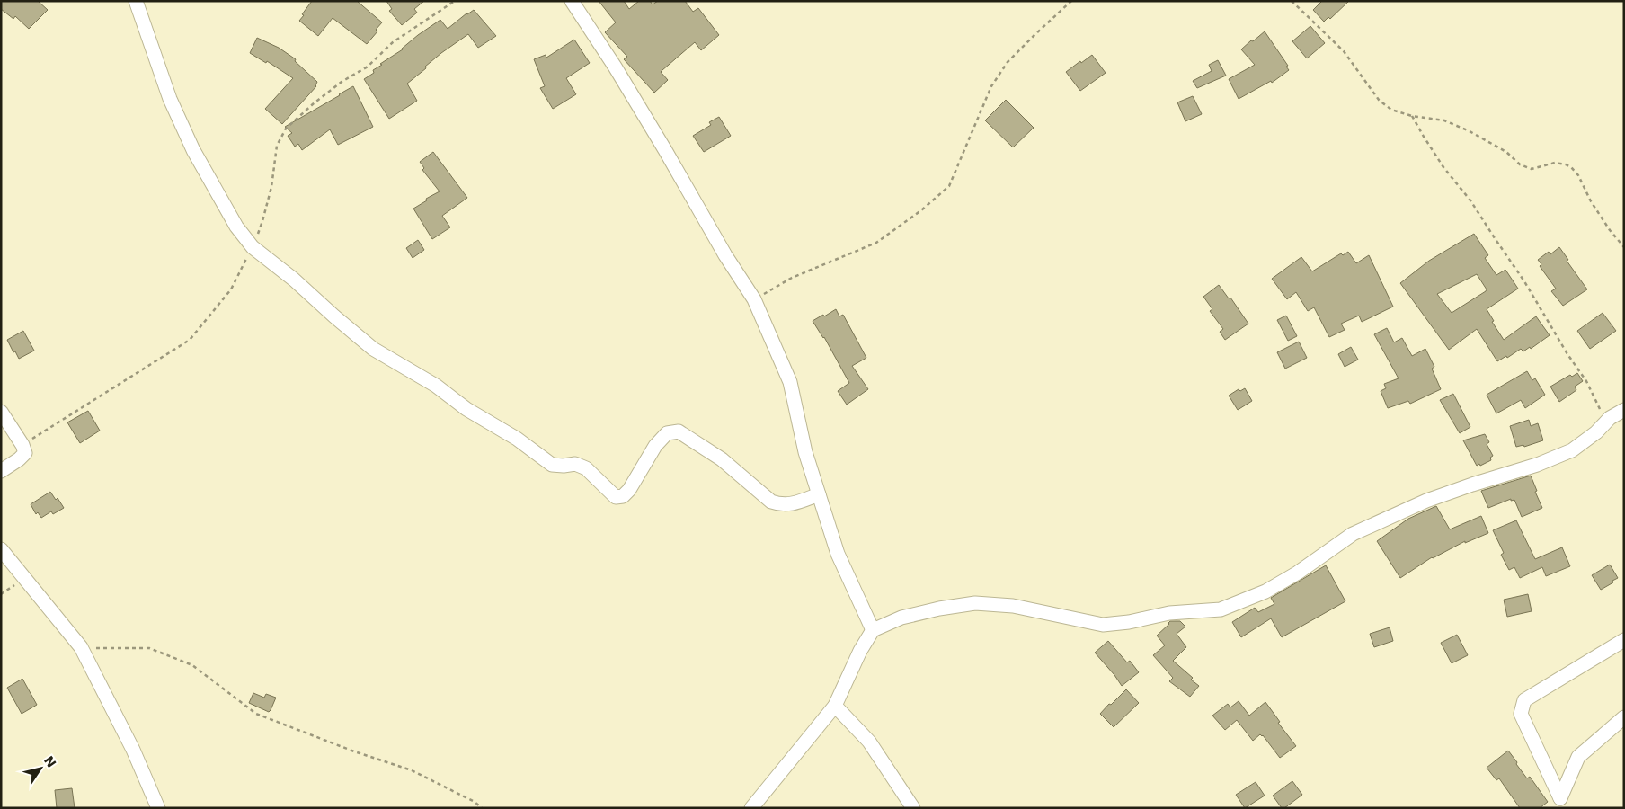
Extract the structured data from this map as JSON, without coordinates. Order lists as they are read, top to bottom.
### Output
{
  "north": "top right"
}
